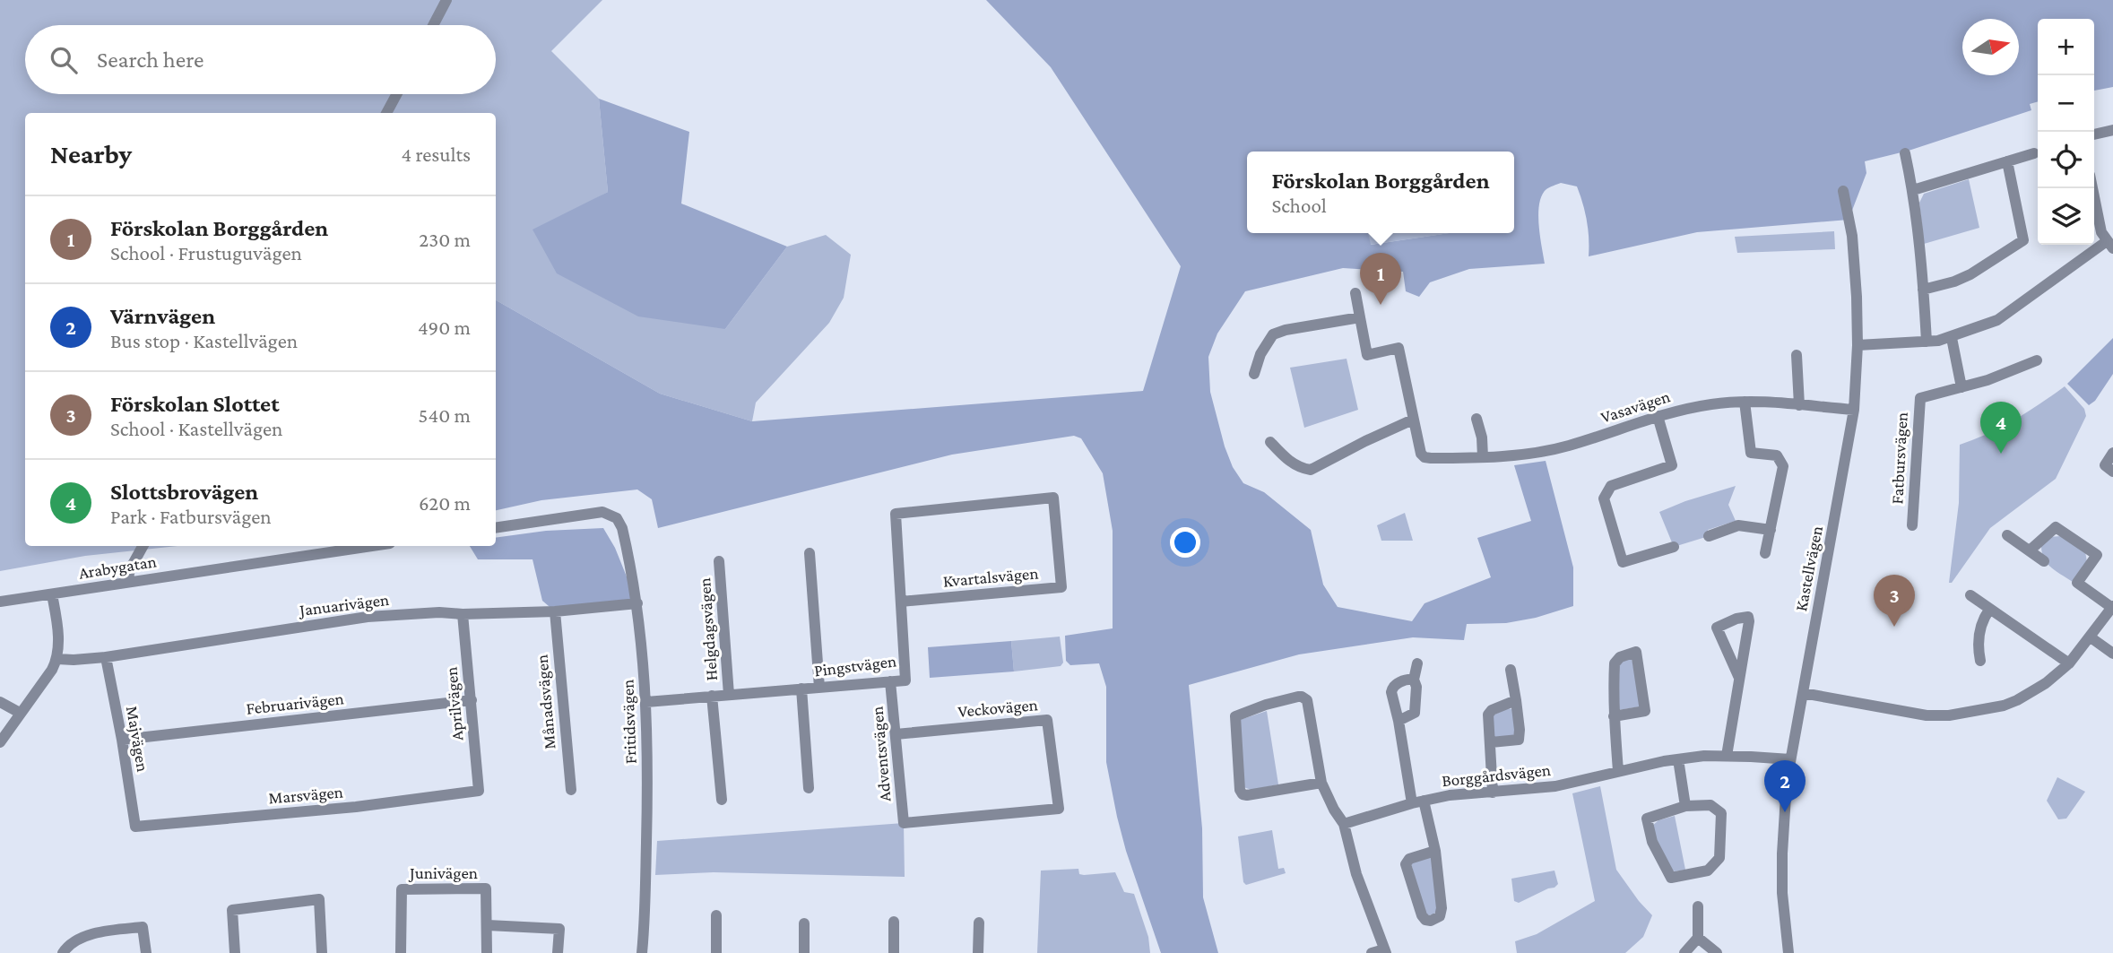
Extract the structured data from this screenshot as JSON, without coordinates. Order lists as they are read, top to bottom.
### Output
{
  "streets": {
    "street": [
      "Vasavägen",
      "Fatbursvägen",
      "Arabygatan",
      "Kastellvägen",
      "Kvartalsvägen",
      "Januarivägen",
      "Helgdagsvägen",
      "Pingstvägen",
      "Månadsvägen",
      "Februarivägen",
      "Aprilvägen",
      "Veckovägen",
      "Fritidsvägen",
      "Majvägen",
      "Adventsvägen",
      "Borggårdsvägen",
      "Marsvägen",
      "Junivägen"
    ]
  },
  "crossings": [
    ["Vasavägen", "Kastellvägen"],
    ["Kastellvägen", "Borggårdsvägen"],
    ["Kvartalsvägen", "Pingstvägen"],
    ["Januarivägen", "Månadsvägen"],
    ["Januarivägen", "Aprilvägen"],
    ["Januarivägen", "Fritidsvägen"],
    ["Januarivägen", "Majvägen"],
    ["Helgdagsvägen", "Pingstvägen"],
    ["Pingstvägen", "Fritidsvägen"],
    ["Pingstvägen", "Adventsvägen"],
    ["Februarivägen", "Aprilvägen"],
    ["Februarivägen", "Majvägen"],
    ["Aprilvägen", "Marsvägen"],
    ["Veckovägen", "Adventsvägen"],
    ["Majvägen", "Marsvägen"]
  ],
  "north": "right",
  "page": {
    "map_buttons": ["+", "−"],
    "search": "Search here",
    "heading": ["Nearby", "4 results"],
    "popup": ["Förskolan Borggården", "School"],
    "list": [
      {
        "mark": "1",
        "name": "Förskolan Borggården",
        "note": "School · Frustuguvägen",
        "value": "230 m"
      },
      {
        "mark": "2",
        "name": "Värnvägen",
        "note": "Bus stop · Kastellvägen",
        "value": "490 m"
      },
      {
        "mark": "3",
        "name": "Förskolan Slottet",
        "note": "School · Kastellvägen",
        "value": "540 m"
      },
      {
        "mark": "4",
        "name": "Slottsbrovägen",
        "note": "Park · Fatbursvägen",
        "value": "620 m"
      }
    ],
    "pins": [
      "1",
      "4",
      "3",
      "2"
    ]
  }
}
